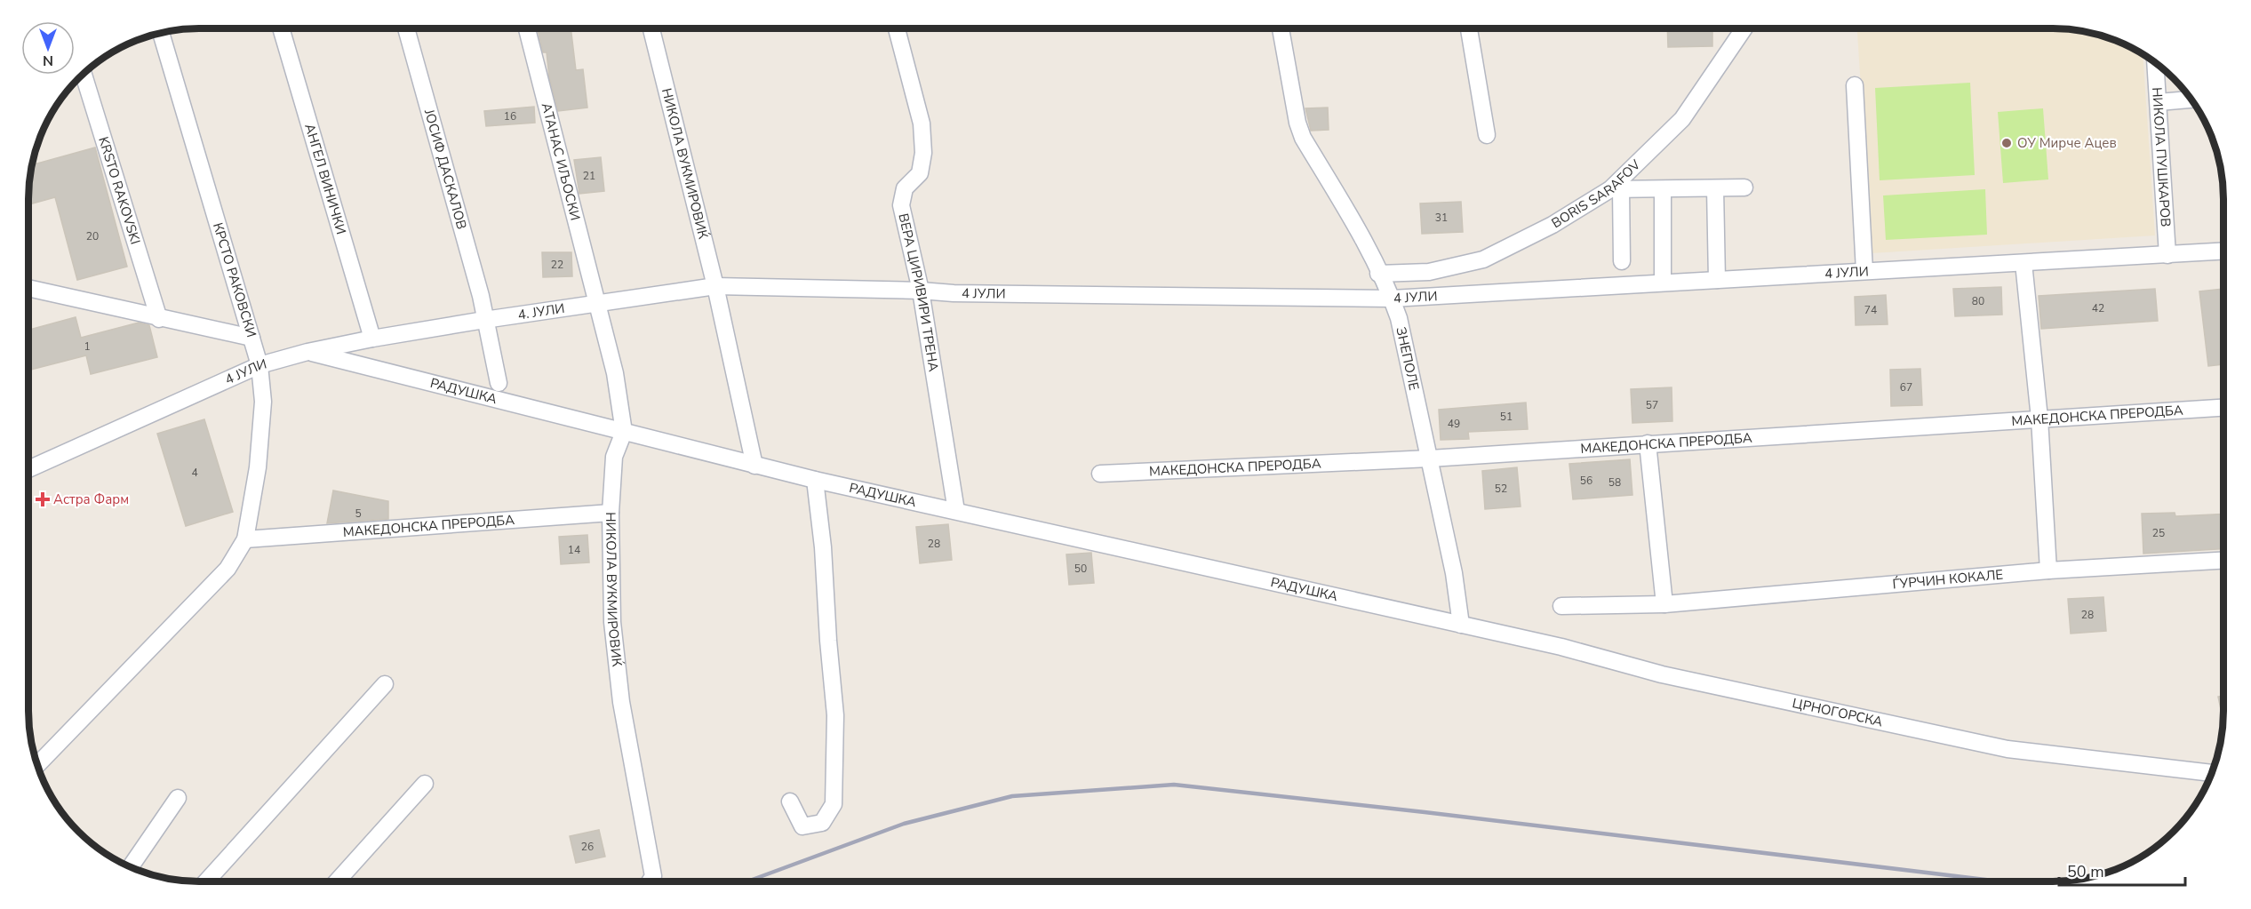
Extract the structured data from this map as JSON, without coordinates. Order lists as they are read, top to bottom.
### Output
{
  "streets": {
    "street": [
      "НИКОЛА ПУШКАРОВ",
      "AТАНАС ИЉОСКИ",
      "НИКОЛА ВУКМИРОВИЌ",
      "ЈОСИФ ДАСКАЛОВ",
      "АНГЕЛ ВИНИЧКИ",
      "KRSTO RAKOVSKI",
      "BORIS SARAFOV",
      "4 ЈУЛИ",
      "КРСТО РАКОВСКИ",
      "ВЕРА ЦИРИВИРИ ТРЕНА",
      "4. ЈУЛИ",
      "ЗНЕПОЛЕ",
      "РАДУШКА",
      "МАКЕДОНСКА ПРЕРОДБА",
      "ЃУРЧИН КОКАЛЕ",
      "ЦРНОГОРСКА"
    ]
  },
  "crossings": [
    ["НИКОЛА ПУШКАРОВ", "4 ЈУЛИ"],
    ["AТАНАС ИЉОСКИ", "4 ЈУЛИ"],
    ["AТАНАС ИЉОСКИ", "4. ЈУЛИ"],
    ["НИКОЛА ВУКМИРОВИЌ", "4 ЈУЛИ"],
    ["НИКОЛА ВУКМИРОВИЌ", "РАДУШКА"],
    ["НИКОЛА ВУКМИРОВИЌ", "МАКЕДОНСКА ПРЕРОДБА"],
    ["ЈОСИФ ДАСКАЛОВ", "4 ЈУЛИ"],
    ["ЈОСИФ ДАСКАЛОВ", "4. ЈУЛИ"],
    ["АНГЕЛ ВИНИЧКИ", "4 ЈУЛИ"],
    ["BORIS SARAFOV", "ЗНЕПОЛЕ"],
    ["4 ЈУЛИ", "КРСТО РАКОВСКИ"],
    ["4 ЈУЛИ", "ВЕРА ЦИРИВИРИ ТРЕНА"],
    ["4 ЈУЛИ", "4. ЈУЛИ"],
    ["4 ЈУЛИ", "ЗНЕПОЛЕ"],
    ["4 ЈУЛИ", "РАДУШКА"],
    ["КРСТО РАКОВСКИ", "МАКЕДОНСКА ПРЕРОДБА"],
    ["ВЕРА ЦИРИВИРИ ТРЕНА", "РАДУШКА"],
    ["ЗНЕПОЛЕ", "РАДУШКА"],
    ["ЗНЕПОЛЕ", "МАКЕДОНСКА ПРЕРОДБА"],
    ["ЗНЕПОЛЕ", "ЦРНОГОРСКА"],
    ["РАДУШКА", "ЦРНОГОРСКА"]
  ],
  "places": {
    "other": ["ОУ Мирче Ацев"],
    "health": ["Астра Фарм"]
  },
  "house_numbers": [
    "16",
    "21",
    "31",
    "20",
    "22",
    "80",
    "42",
    "74",
    "1",
    "67",
    "57",
    "51",
    "49",
    "4",
    "56",
    "58",
    "52",
    "5",
    "25",
    "28",
    "14",
    "50",
    "28",
    "26"
  ],
  "scale_bar": "50 m",
  "north": "bottom"
}
